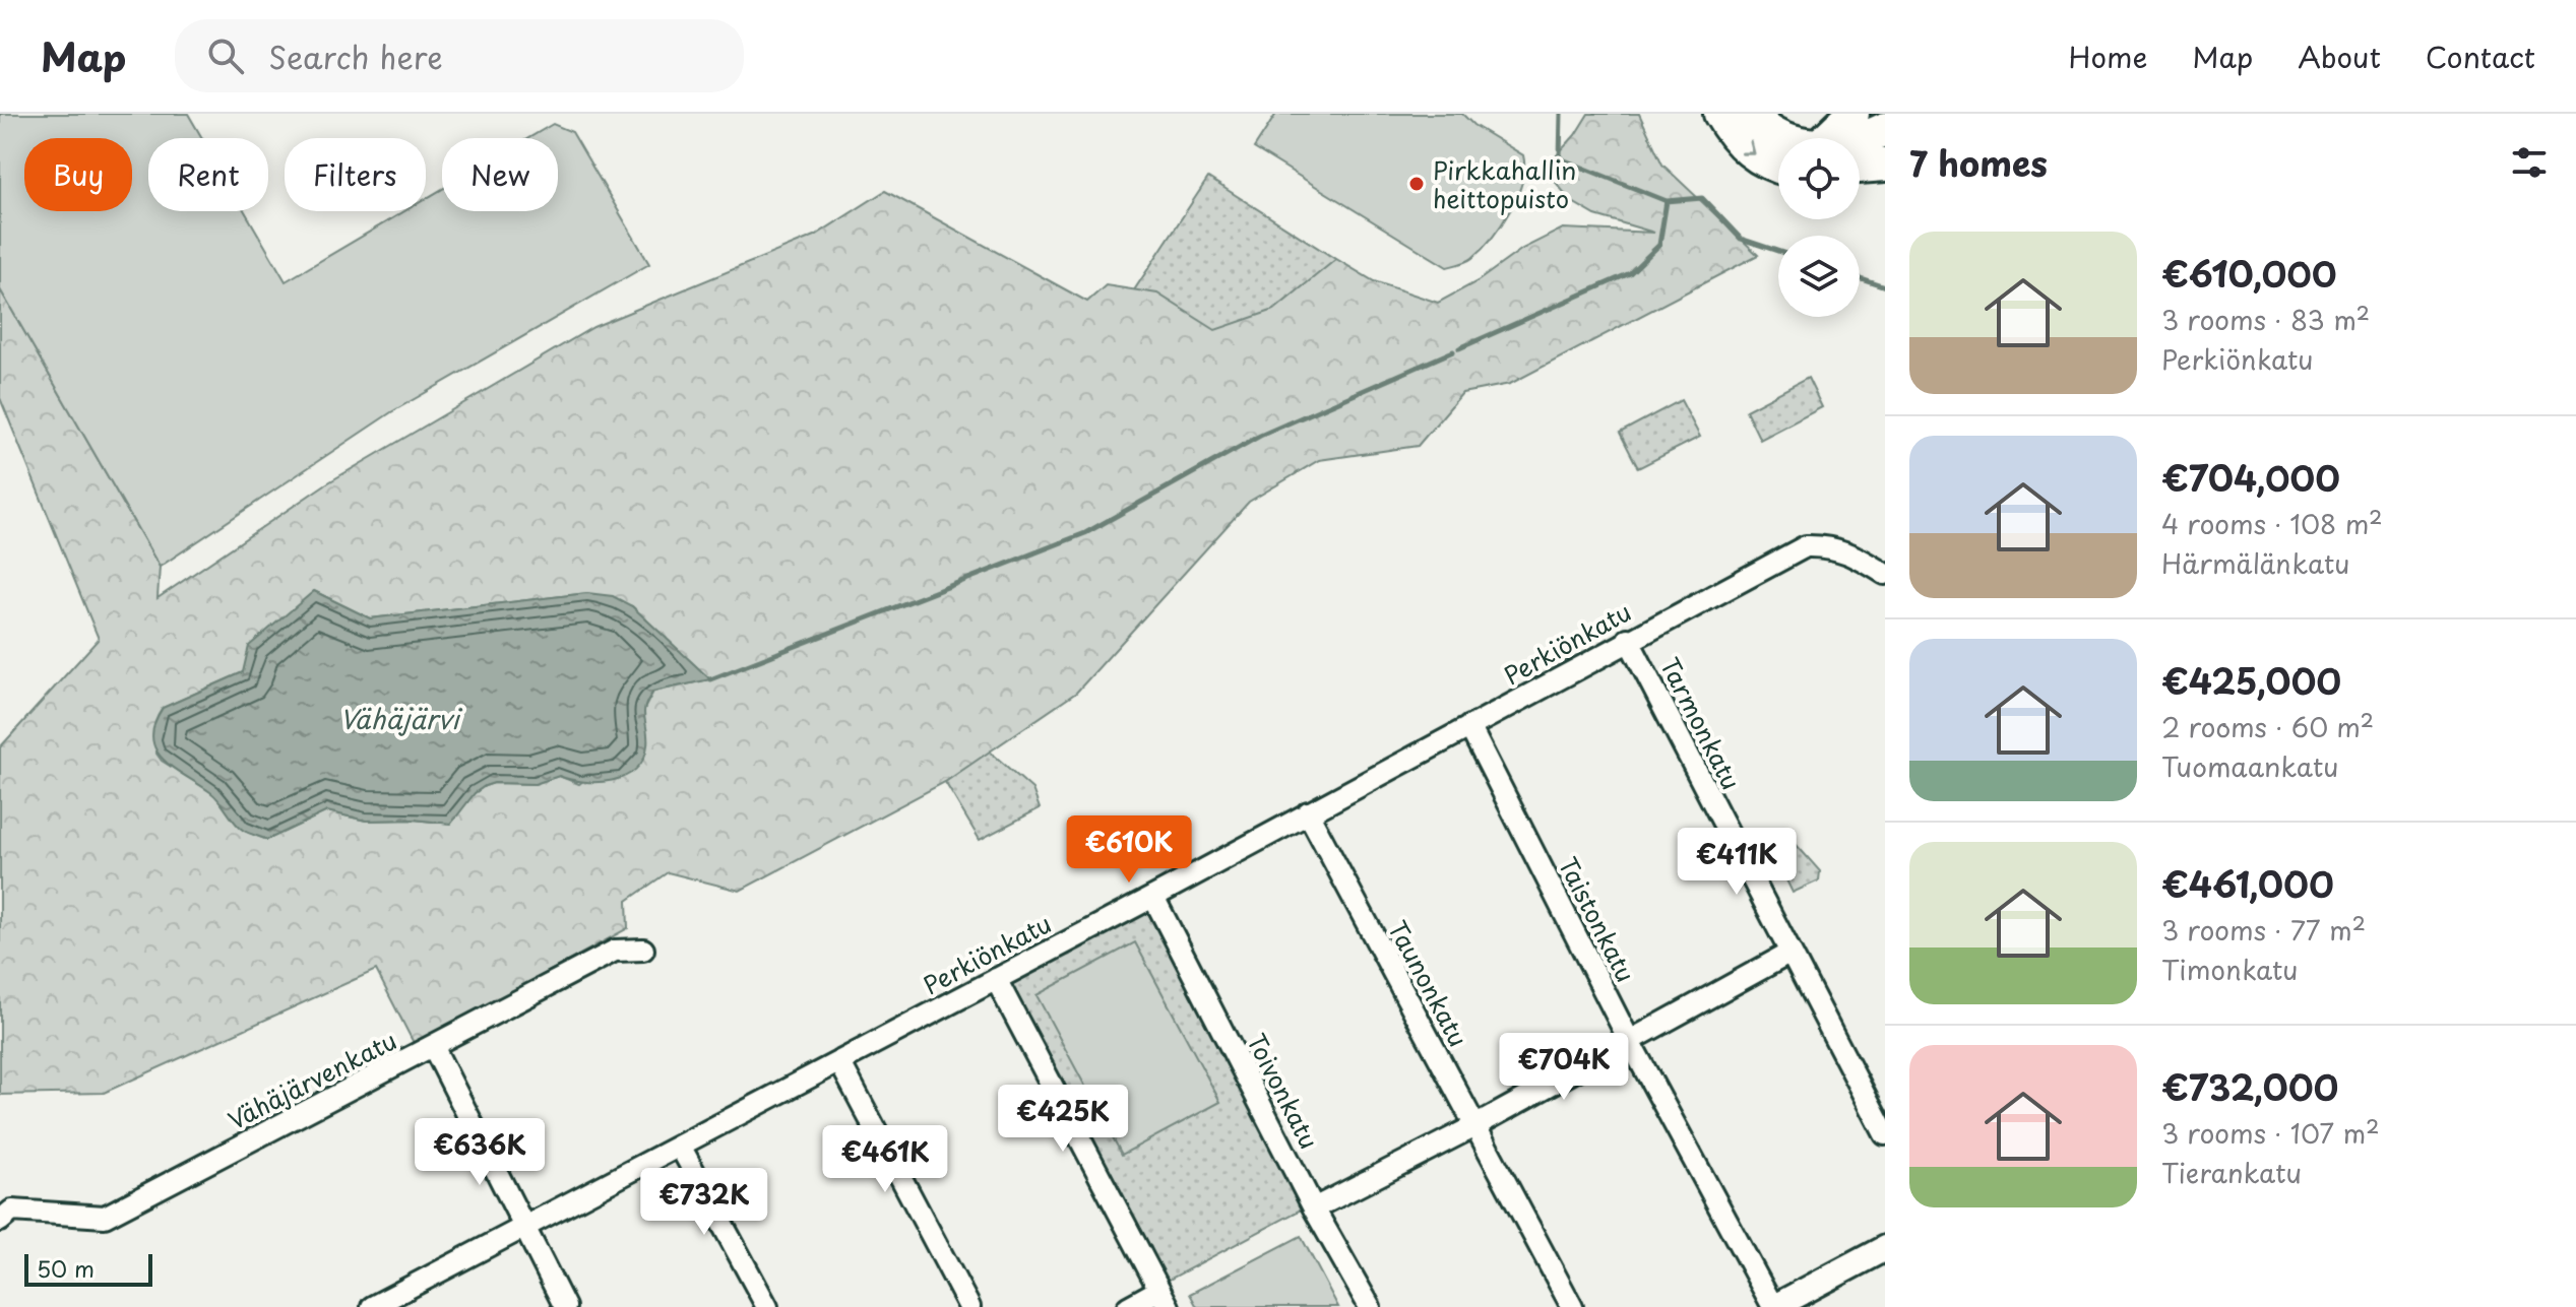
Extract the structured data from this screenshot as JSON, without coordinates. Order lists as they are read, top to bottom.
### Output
{
  "streets": {
    "street": [
      "Perkiönkatu",
      "Tarmonkatu",
      "Taistonkatu",
      "Taunonkatu",
      "Vähäjärvenkatu",
      "Toivonkatu"
    ]
  },
  "crossings": [
    ["Perkiönkatu", "Tarmonkatu"],
    ["Perkiönkatu", "Taistonkatu"],
    ["Perkiönkatu", "Taunonkatu"],
    ["Perkiönkatu", "Toivonkatu"]
  ],
  "water": ["Vähäjärvi"],
  "places": ["Pirkkahallin heittopuisto"],
  "scale_bar": "50 m",
  "page": {
    "header": "Map",
    "search": "Search here",
    "nav": [
      "Home",
      "Map",
      "About",
      "Contact"
    ],
    "heading": "7 homes",
    "chip": [
      "Buy",
      "Rent",
      "Filters",
      "New"
    ],
    "list": [
      {
        "name": "€610,000",
        "note": "3 rooms · 83 m² · Perkiönkatu"
      },
      {
        "name": "€704,000",
        "note": "4 rooms · 108 m² · Härmälänkatu"
      },
      {
        "name": "€425,000",
        "note": "2 rooms · 60 m² · Tuomaankatu"
      },
      {
        "name": "€461,000",
        "note": "3 rooms · 77 m² · Timonkatu"
      },
      {
        "name": "€732,000",
        "note": "3 rooms · 107 m² · Tierankatu"
      }
    ],
    "price": [
      "€610K",
      "€411K",
      "€704K",
      "€425K",
      "€636K",
      "€461K",
      "€732K"
    ],
    "scale": "50 m"
  }
}
